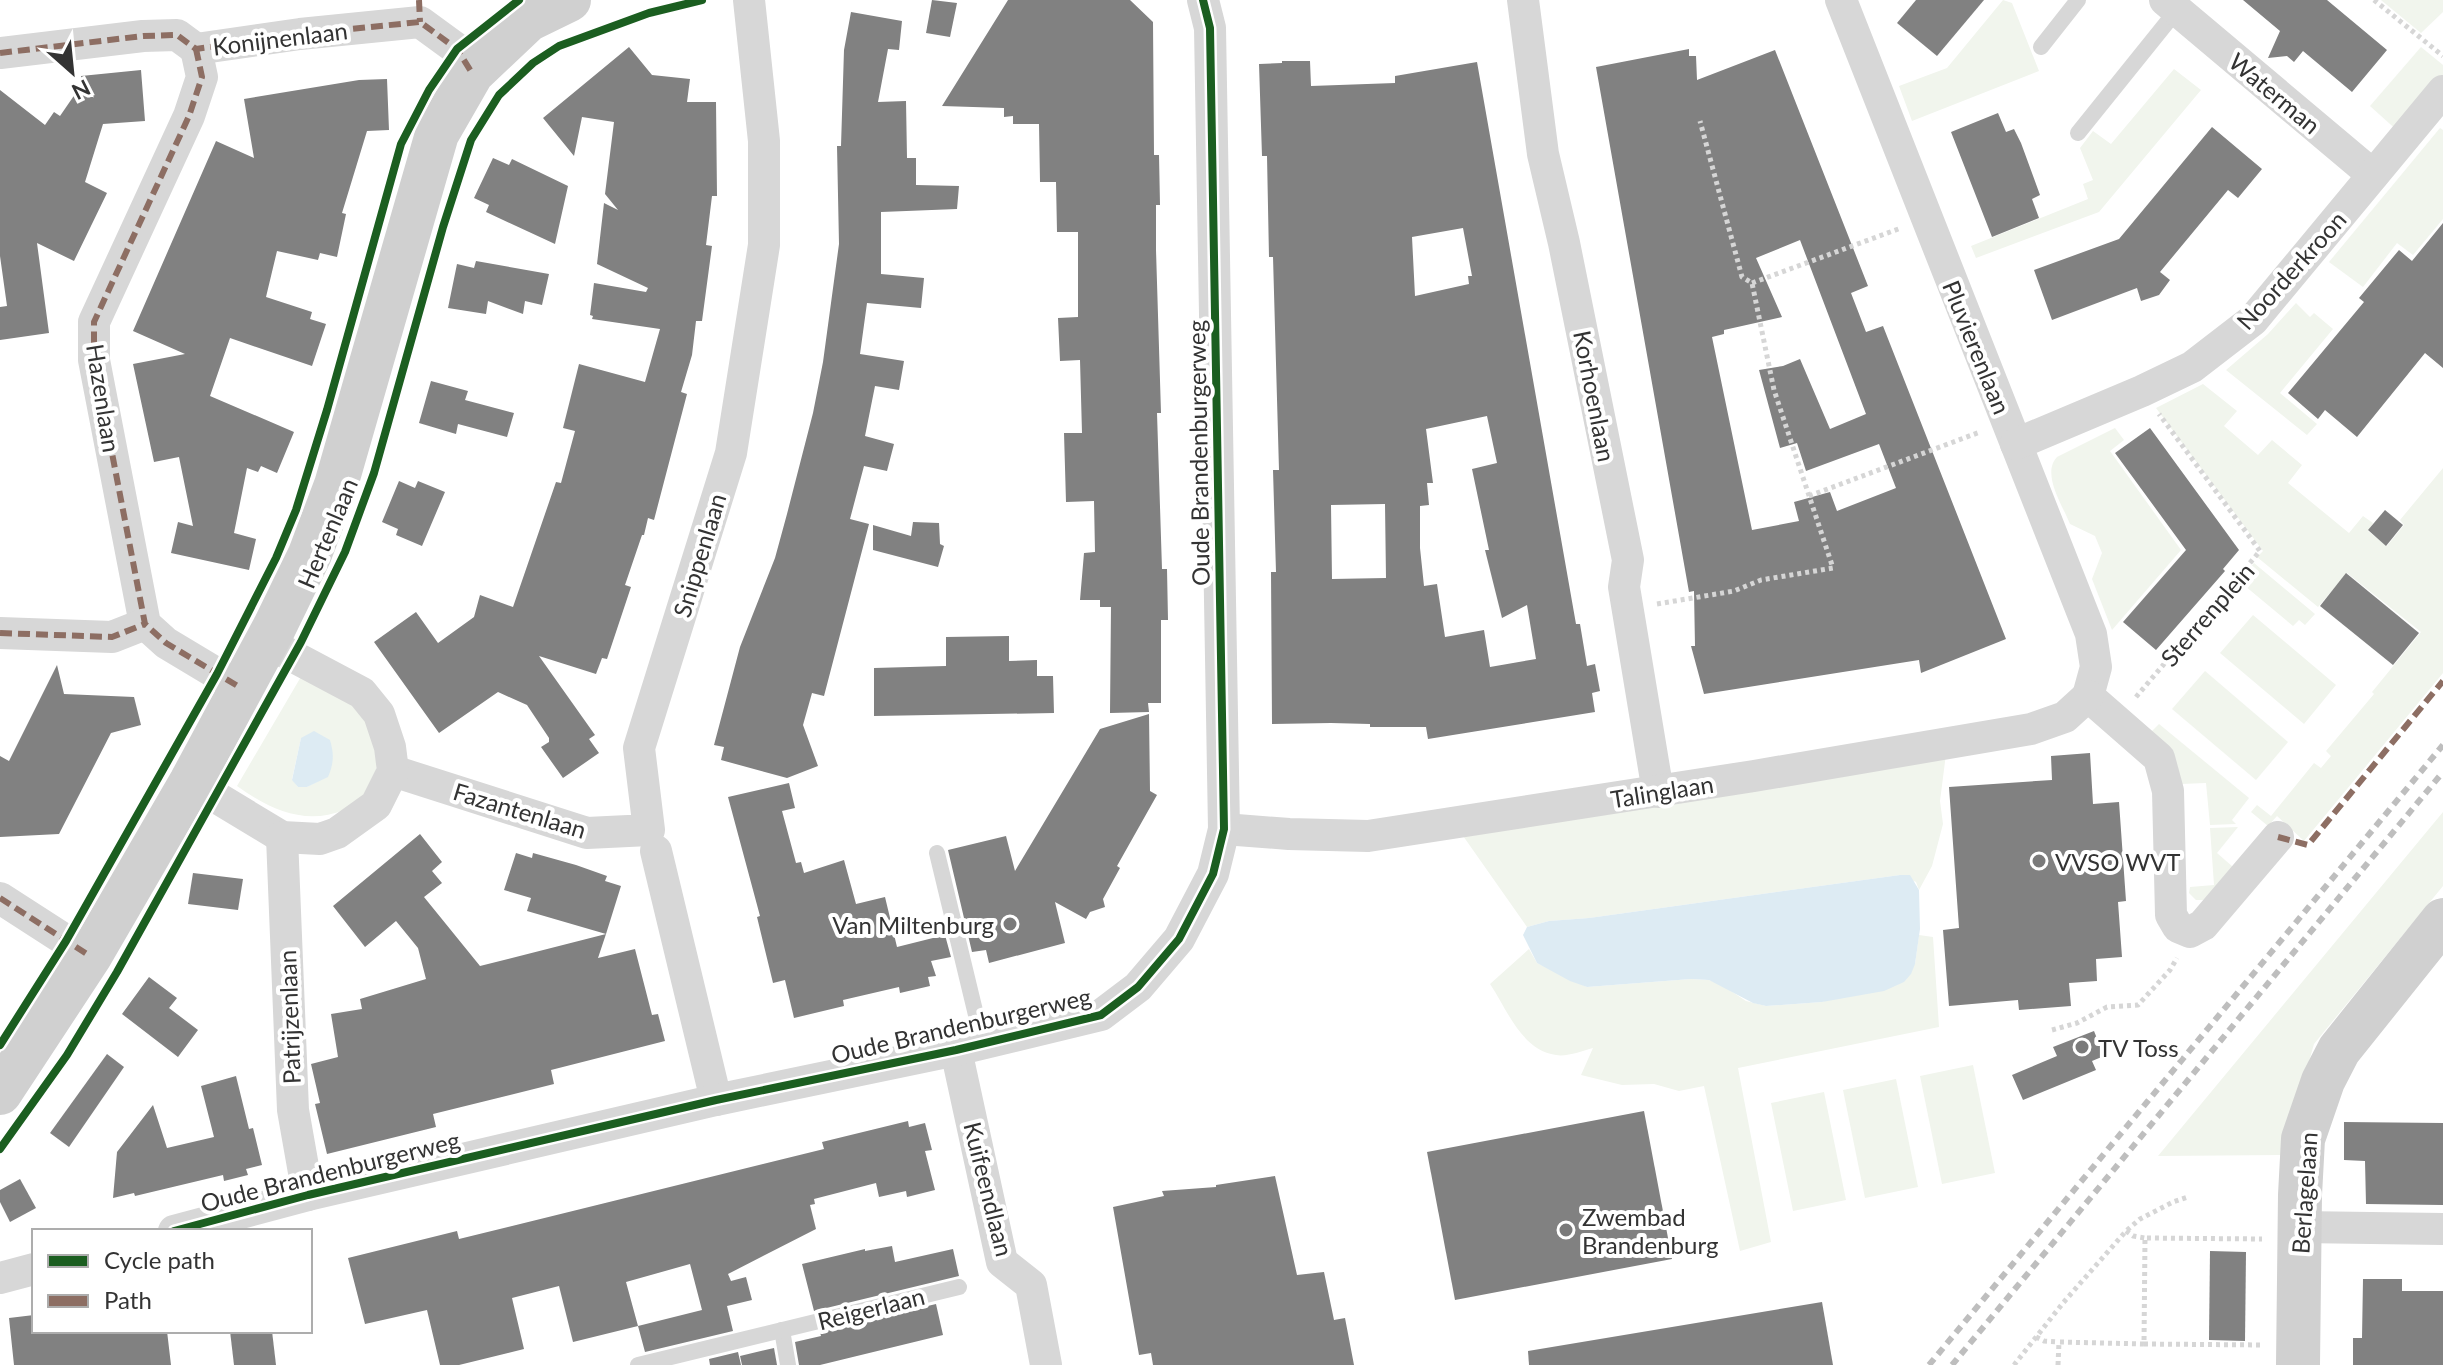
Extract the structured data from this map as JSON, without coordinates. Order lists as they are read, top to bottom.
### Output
{
  "streets": {
    "street": [
      "Konijnenlaan",
      "Waterman",
      "Noorderkroon",
      "Pluvierenlaan",
      "Korhoenlaan",
      "Hazenlaan",
      "Oude Brandenburgerweg",
      "Hertenlaan",
      "Snippenlaan",
      "Talinglaan",
      "Fazantenlaan",
      "Patrijzenlaan",
      "Kuifeendlaan",
      "Berlagelaan"
    ],
    "lane": ["Reigerlaan"],
    "path": ["Sterrenplein"]
  },
  "crossings": [
    ["Konijnenlaan", "Hazenlaan"],
    ["Konijnenlaan", "Hertenlaan"],
    ["Waterman", "Noorderkroon"],
    ["Noorderkroon", "Pluvierenlaan"],
    ["Noorderkroon", "Sterrenplein"],
    ["Pluvierenlaan", "Talinglaan"],
    ["Korhoenlaan", "Talinglaan"],
    ["Oude Brandenburgerweg", "Snippenlaan"],
    ["Oude Brandenburgerweg", "Talinglaan"],
    ["Oude Brandenburgerweg", "Patrijzenlaan"],
    ["Oude Brandenburgerweg", "Kuifeendlaan"],
    ["Hertenlaan", "Fazantenlaan"],
    ["Hertenlaan", "Patrijzenlaan"],
    ["Snippenlaan", "Fazantenlaan"],
    ["Fazantenlaan", "Patrijzenlaan"]
  ],
  "places": [
    "VVSO WVT",
    "Van Miltenburg",
    "TV Toss",
    "Zwembad Brandenburg"
  ],
  "legend": ["Cycle path", "Path"],
  "north": "bottom right"
}
